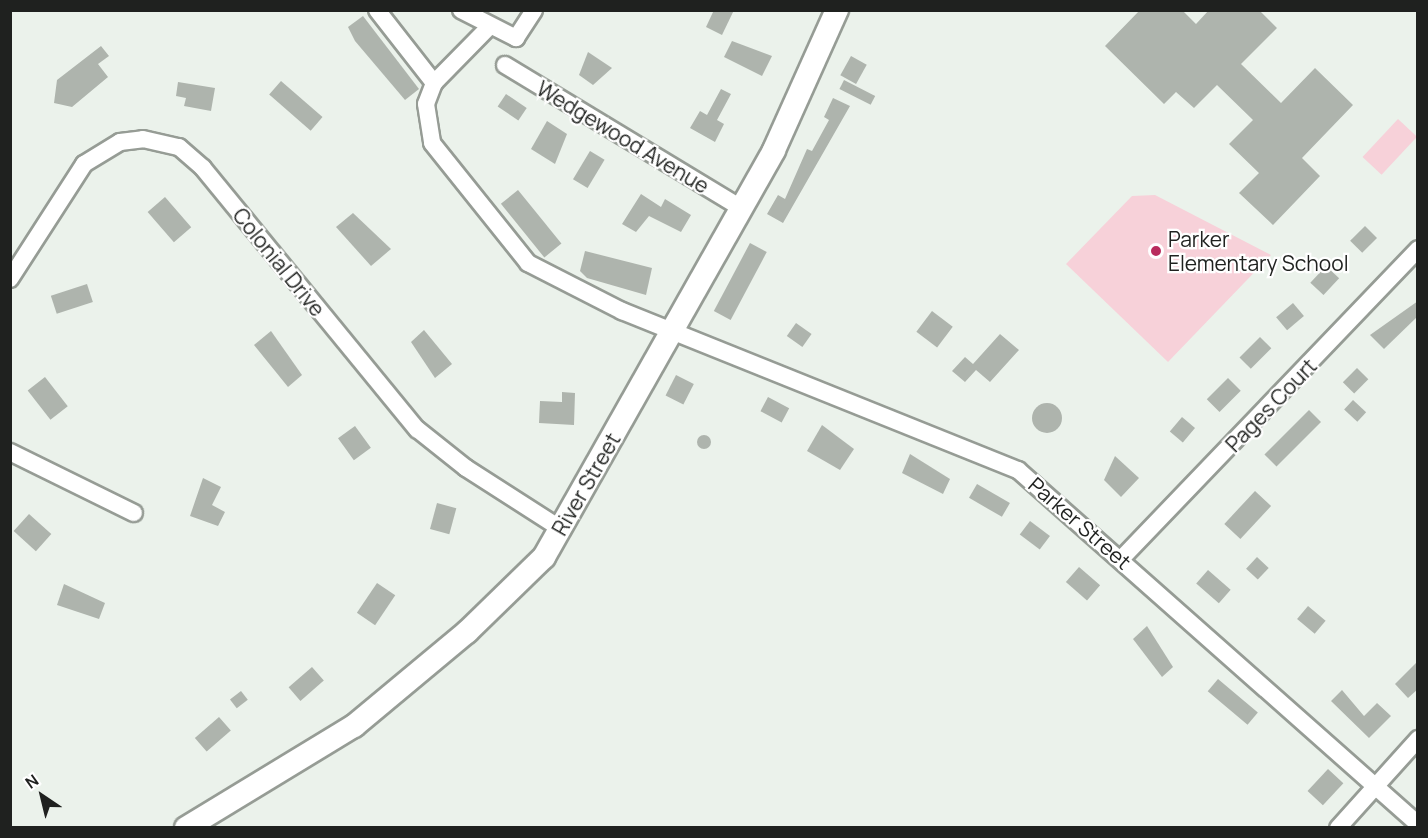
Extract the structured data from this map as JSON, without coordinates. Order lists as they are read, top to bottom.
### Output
{
  "streets": {
    "main road": ["River Street"],
    "street": [
      "Wedgewood Avenue",
      "Colonial Drive",
      "Pages Court",
      "Parker Street"
    ]
  },
  "crossings": [
    ["Wedgewood Avenue", "River Street"],
    ["Colonial Drive", "River Street"],
    ["Pages Court", "Parker Street"],
    ["River Street", "Parker Street"]
  ],
  "places": ["Parker Elementary School"],
  "north": "top left"
}
